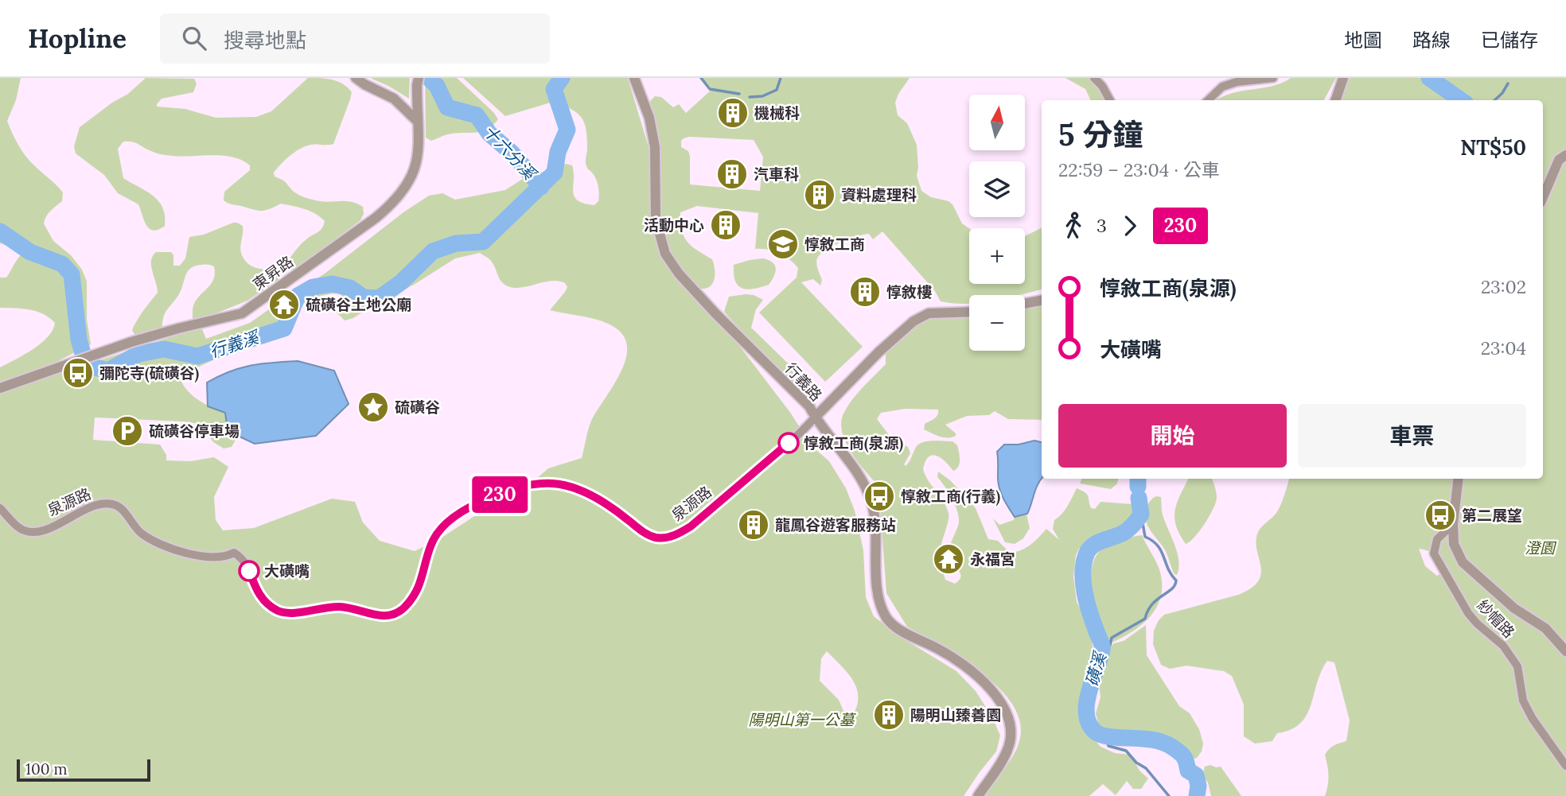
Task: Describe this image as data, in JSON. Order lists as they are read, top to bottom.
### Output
{
  "streets": {
    "street": [
      "東昇路",
      "行義路",
      "泉源路",
      "紗帽路"
    ]
  },
  "crossings": [
    ["行義路", "泉源路"]
  ],
  "water": ["十六分溪", "行義溪", "磺溪"],
  "parks": ["澄園", "陽明山第一公墓"],
  "places": {
    "building": [
      "機械科",
      "汽車科",
      "資料處理科",
      "活動中心",
      "惇敘樓",
      "龍鳳谷遊客服務站",
      "陽明山臻善園"
    ],
    "school or university": ["惇敘工商"],
    "temple": ["硫磺谷土地公廟", "永福宮"],
    "bus stop": ["彌陀寺(硫磺谷)", "惇敘工商(行義)", "第二展望"],
    "place": ["硫磺谷"],
    "parking": ["硫磺谷停車場"],
    "other": ["惇敘工商(泉源)", "大磺嘴"]
  },
  "lines": ["bus line 230"],
  "scale_bar": "100 m",
  "north": "top",
  "page": {
    "header": "Hopline",
    "search": "搜尋地點",
    "nav": ["地圖", "路線", "已儲存"],
    "on_map": "230",
    "map_buttons": ["+", "−"],
    "heading": ["5 分鐘", "22:59 – 23:04 · 公車", "NT$50"],
    "legs": ["3", "230"],
    "list": [
      {
        "name": "惇敘工商(泉源)",
        "value": "23:02"
      },
      {
        "name": "大磺嘴",
        "value": "23:04"
      }
    ],
    "buttons": ["開始", "車票"],
    "scale": "100 m"
  }
}
